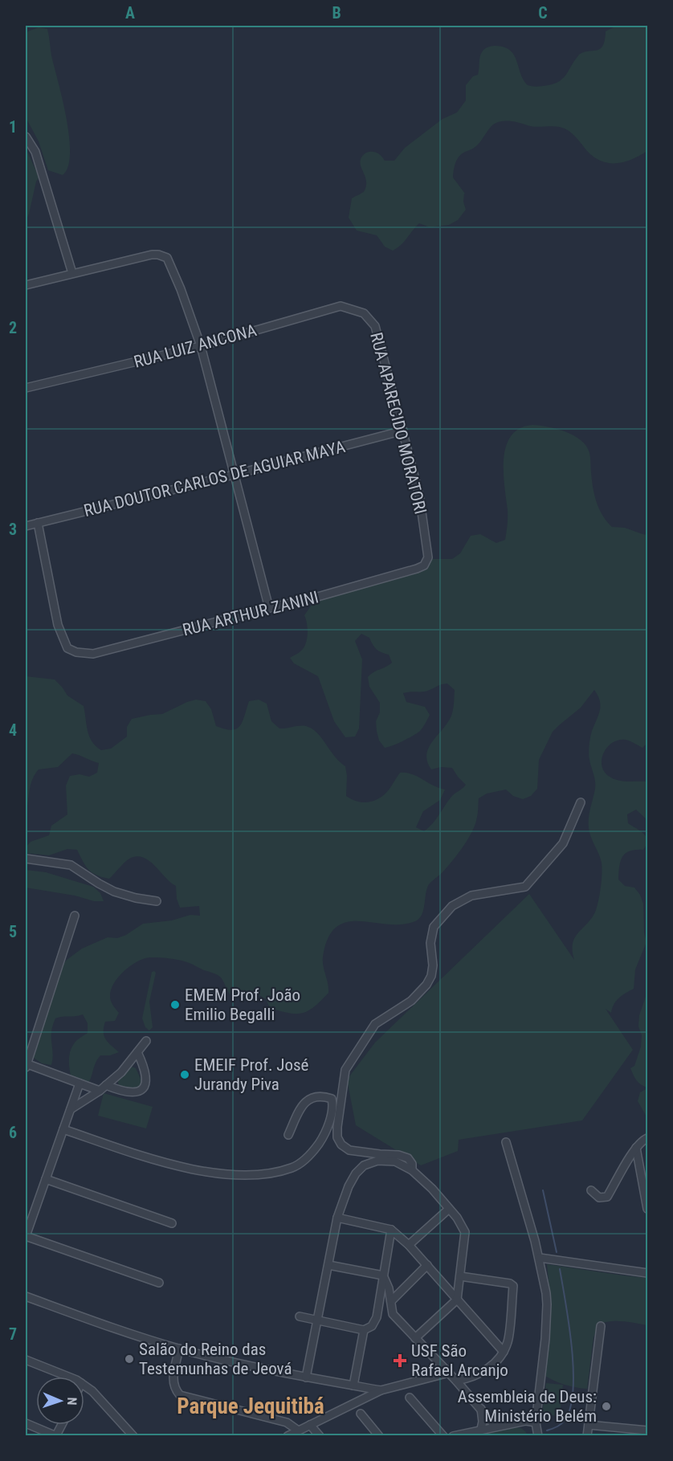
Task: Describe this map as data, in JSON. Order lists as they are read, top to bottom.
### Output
{
  "streets": {
    "street": [
      "RUA LUIZ ANCONA",
      "RUA APARECIDO MORATORI",
      "RUA DOUTOR CARLOS DE AGUIAR MAYA",
      "RUA ARTHUR ZANINI"
    ]
  },
  "crossings": [
    ["RUA LUIZ ANCONA", "RUA APARECIDO MORATORI"],
    ["RUA APARECIDO MORATORI", "RUA DOUTOR CARLOS DE AGUIAR MAYA"],
    ["RUA APARECIDO MORATORI", "RUA ARTHUR ZANINI"],
    ["RUA DOUTOR CARLOS DE AGUIAR MAYA", "RUA ARTHUR ZANINI"]
  ],
  "districts": ["Parque Jequitibá"],
  "places": {
    "other": [
      "EMEM Prof. João Emilio Begalli",
      "EMEIF Prof. José Jurandy Piva",
      "Salão do Reino das Testemunhas de Jeová",
      "Assembleia de Deus: Ministério Belém"
    ],
    "health": ["USF São Rafael Arcanjo"]
  },
  "north": "right",
  "grid": {
    "columns": ["A", "B", "C"],
    "rows": [
      "1",
      "2",
      "3",
      "4",
      "5",
      "6",
      "7"
    ]
  }
}
